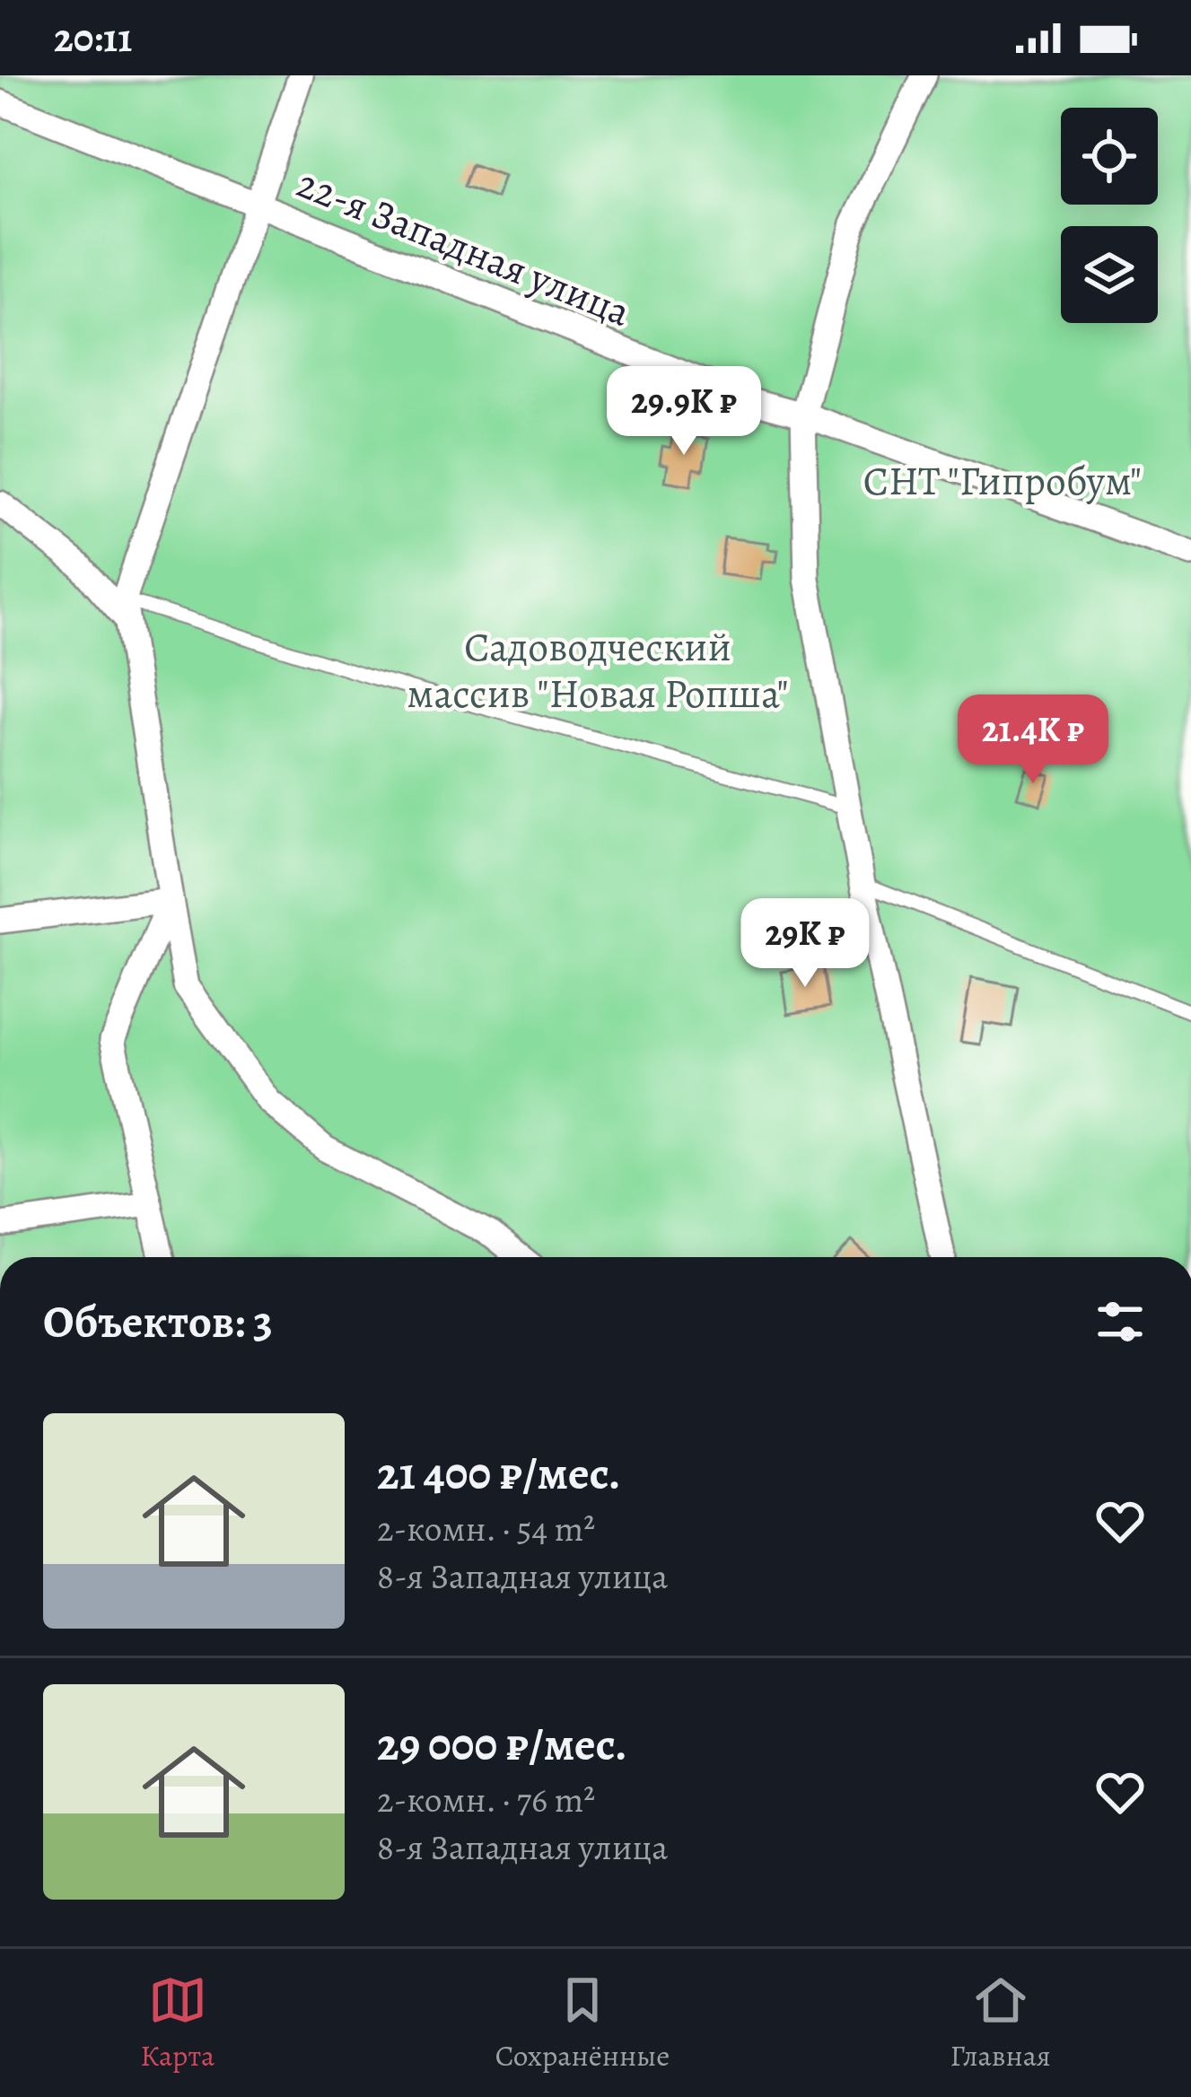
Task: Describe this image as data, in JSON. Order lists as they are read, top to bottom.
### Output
{
  "streets": {
    "street": ["22-я Западная улица"]
  },
  "parks": ["СНТ \"Гипробум\"", "Садоводческий массив \"Новая Ропша\""],
  "page": {
    "status": "20:11",
    "price": ["29.9K ₽", "21.4K ₽", "29K ₽"],
    "heading": "Объектов: 3",
    "list": [
      {
        "name": "21 400 ₽/мес.",
        "note": "2-комн. · 54 m² · 8-я Западная улица"
      },
      {
        "name": "29 000 ₽/мес.",
        "note": "2-комн. · 76 m² · 8-я Западная улица"
      }
    ],
    "tabs": ["Карта", "Сохранённые", "Главная"]
  }
}
